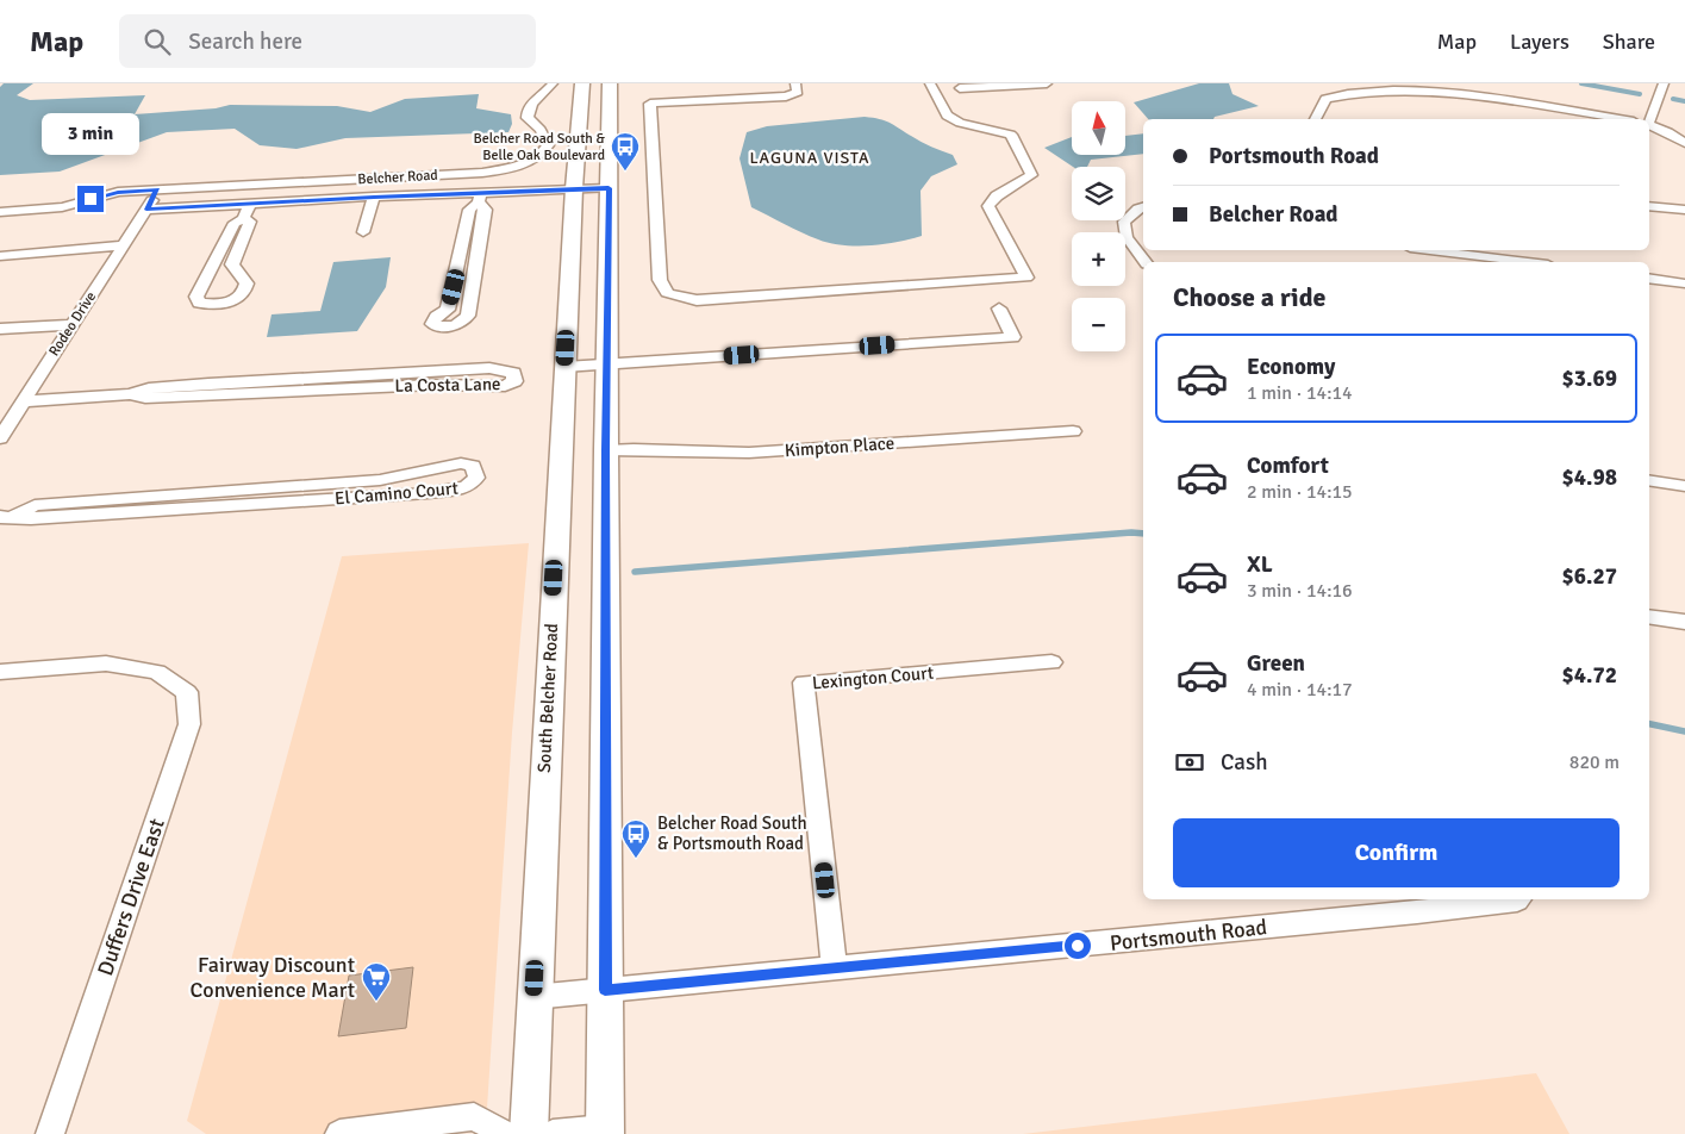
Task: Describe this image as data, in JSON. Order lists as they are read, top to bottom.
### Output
{
  "streets": {
    "main road": ["South Belcher Road"],
    "street": [
      "Belcher Road",
      "Rodeo Drive",
      "La Costa Lane",
      "Kimpton Place",
      "El Camino Court",
      "Lexington Court",
      "Duffers Drive East",
      "Portsmouth Road"
    ]
  },
  "crossings": [
    ["Rodeo Drive", "La Costa Lane"],
    ["Lexington Court", "Portsmouth Road"],
    ["South Belcher Road", "Portsmouth Road"]
  ],
  "districts": ["LAGUNA VISTA"],
  "places": {
    "bus stop": ["Belcher Road South & Belle Oak Boulevard", "Belcher Road South & Portsmouth Road"],
    "supermarket": ["Fairway Discount Convenience Mart"]
  },
  "north": "top",
  "page": {
    "header": "Map",
    "search": "Search here",
    "nav": ["Map", "Layers", "Share"],
    "map_buttons": ["+", "−"],
    "bubble": "3 min",
    "banner": ["Portsmouth Road", "Belcher Road"],
    "heading": "Choose a ride",
    "list": [
      {
        "name": "Economy",
        "note": "1 min · 14:14",
        "value": "$3.69"
      },
      {
        "name": "Comfort",
        "note": "2 min · 14:15",
        "value": "$4.98"
      },
      {
        "name": "XL",
        "note": "3 min · 14:16",
        "value": "$6.27"
      },
      {
        "name": "Green",
        "note": "4 min · 14:17",
        "value": "$4.72"
      }
    ],
    "pay": ["Cash", "820 m"],
    "buttons": "Confirm"
  }
}
